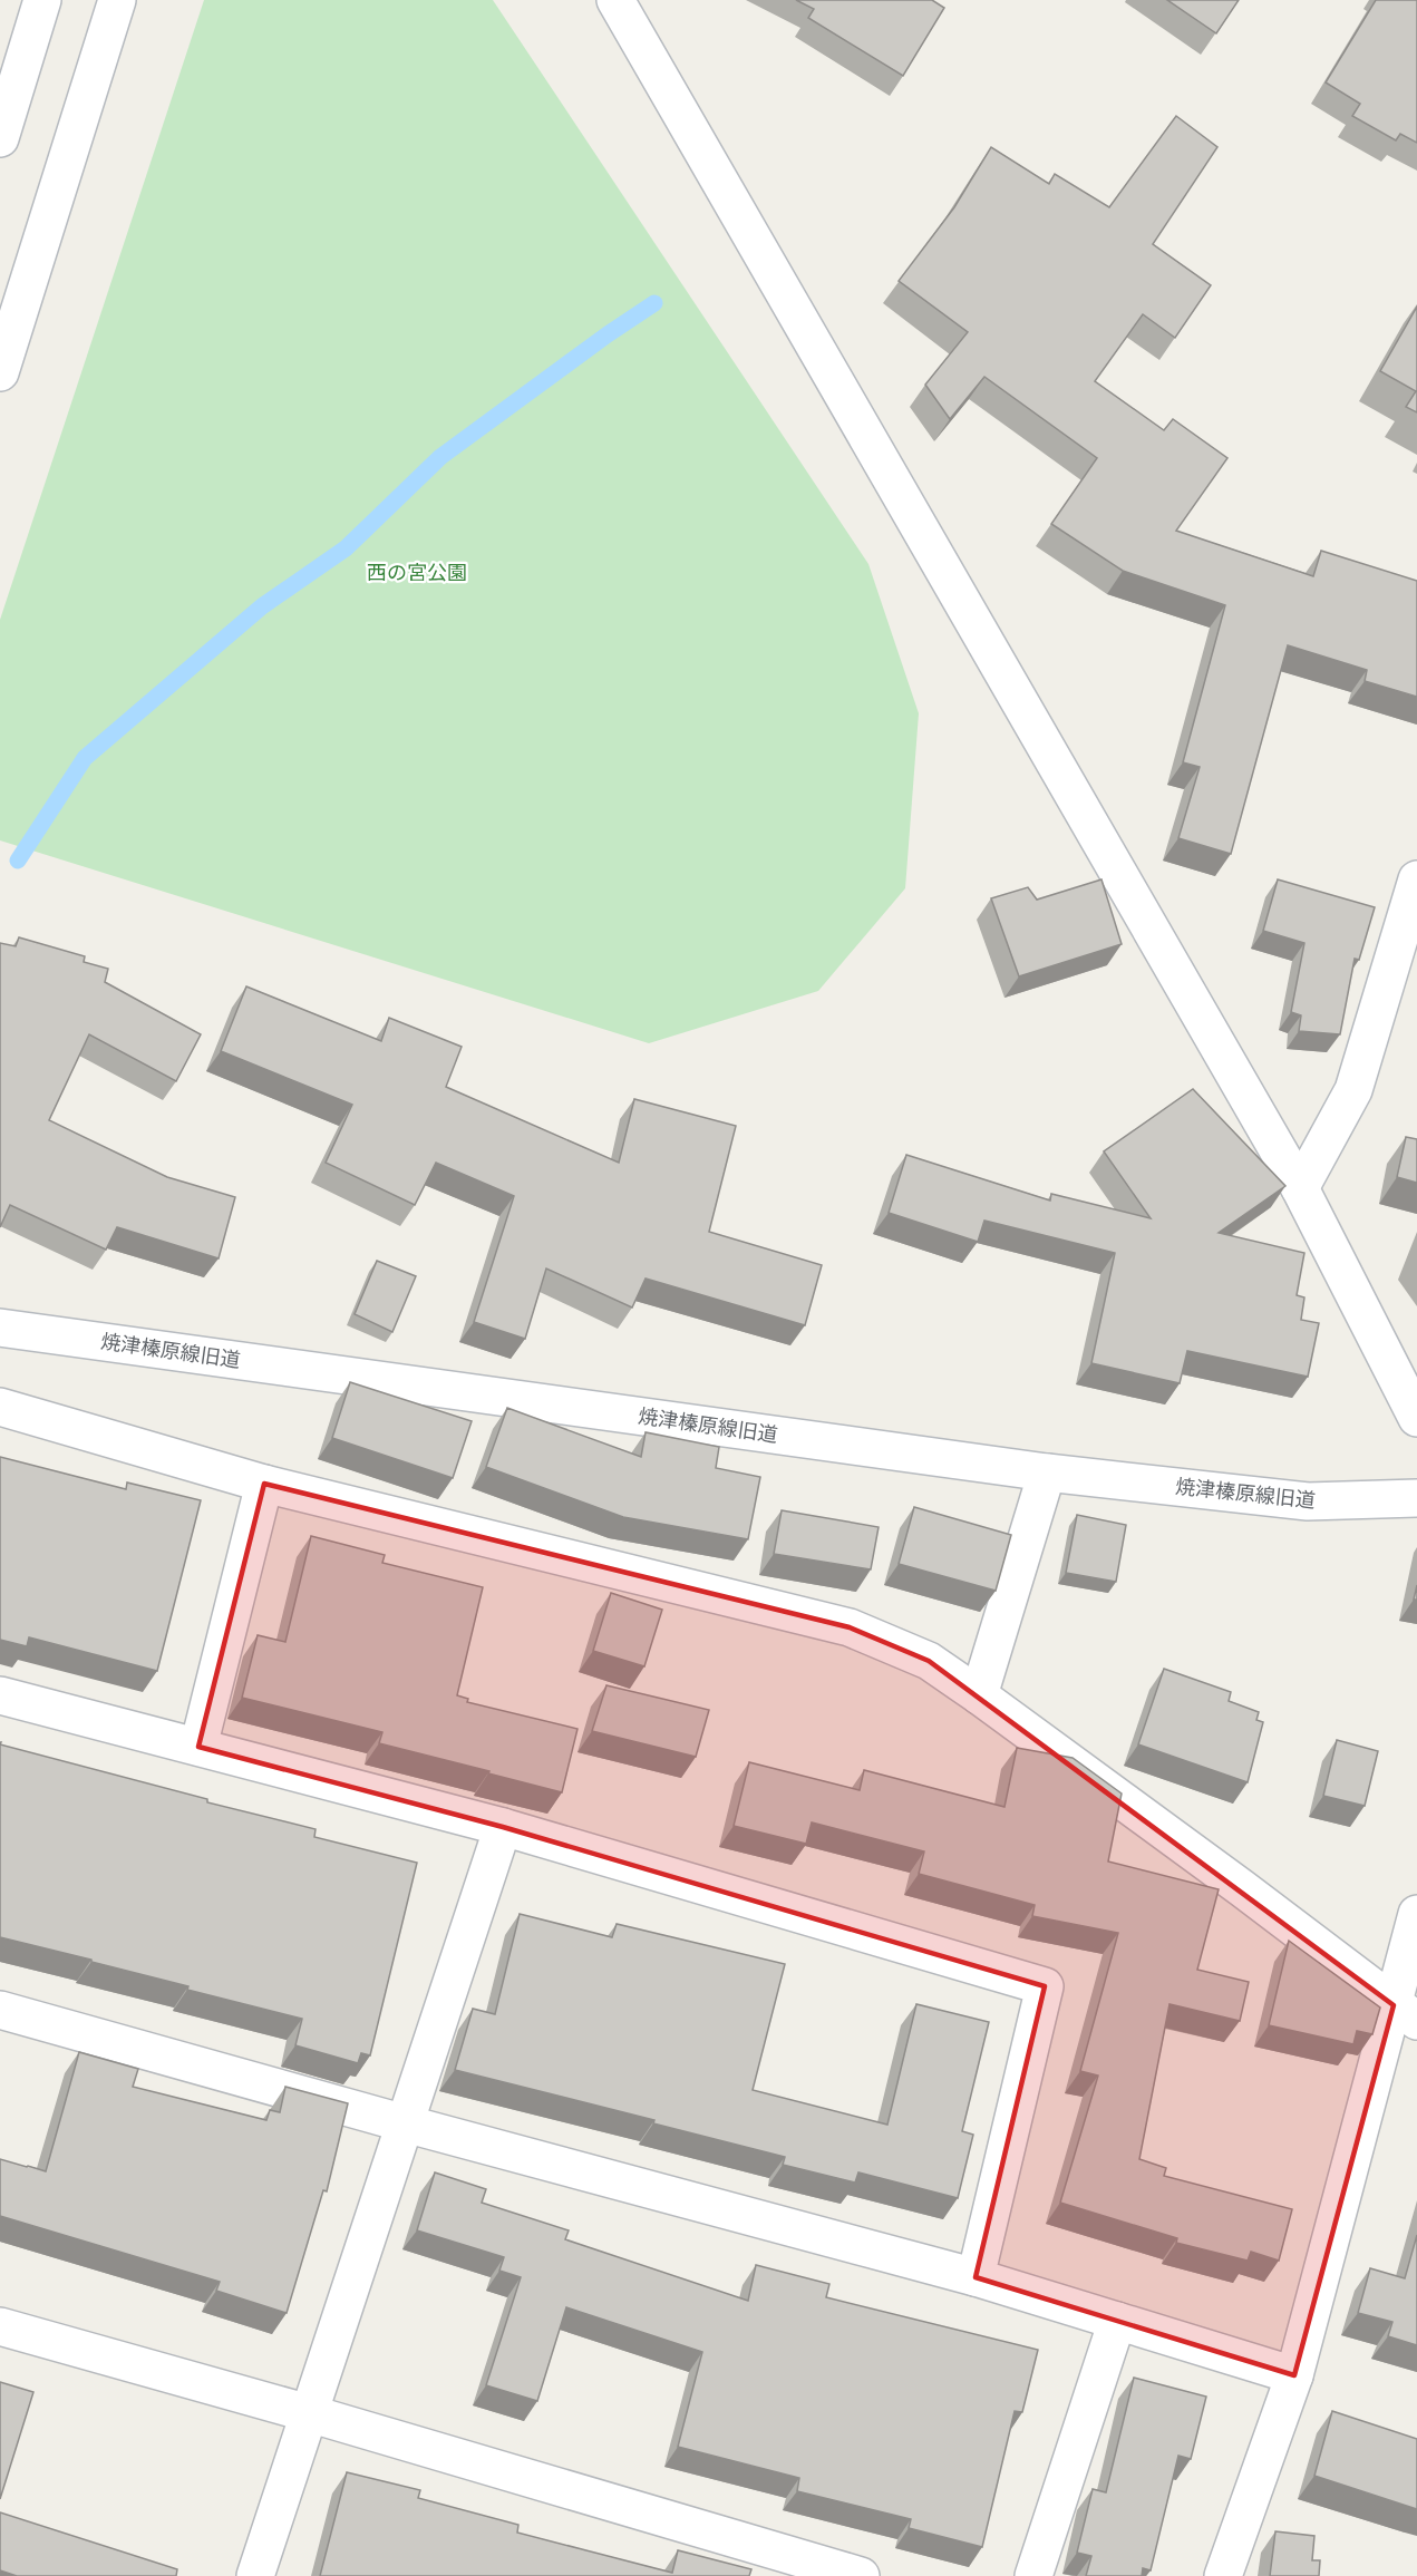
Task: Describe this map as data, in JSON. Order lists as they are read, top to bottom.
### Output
{
  "streets": {
    "street": ["焼津榛原線旧道"]
  },
  "parks": ["西の宮公園"]
}
